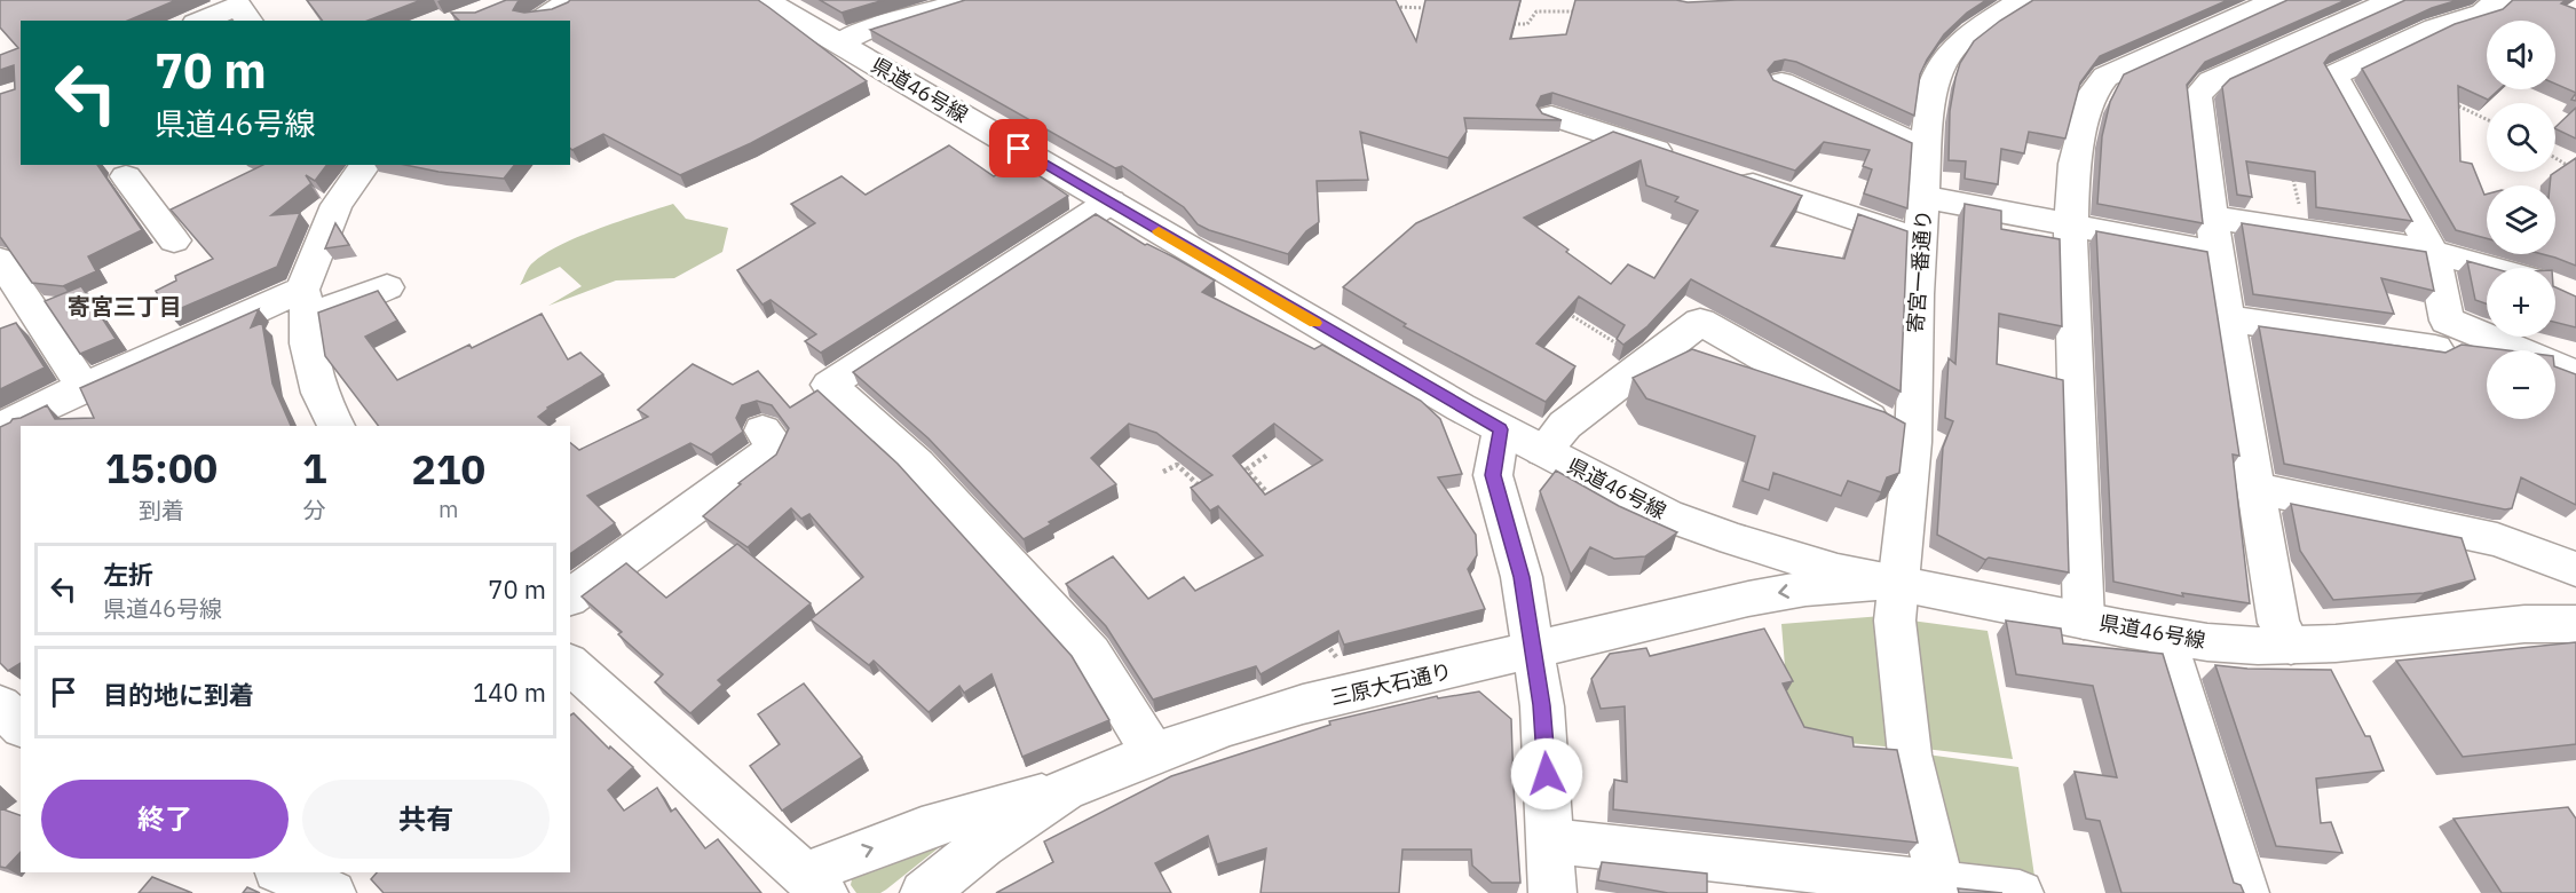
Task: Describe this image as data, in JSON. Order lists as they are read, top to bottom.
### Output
{
  "streets": {
    "street": ["県道46号線", "寄宮一番通り", "三原大石通り"]
  },
  "crossings": [
    ["県道46号線", "寄宮一番通り"],
    ["県道46号線", "三原大石通り"],
    ["寄宮一番通り", "三原大石通り"]
  ],
  "districts": ["寄宮三丁目"],
  "page": {
    "map_buttons": ["+", "−"],
    "turn": ["70 m", "県道46号線"],
    "eta": [
      "15:00",
      "到着",
      "1",
      "分",
      "210",
      "m"
    ],
    "list": [
      {
        "name": "左折",
        "note": "県道46号線",
        "value": "70 m"
      },
      {
        "name": "目的地に到着",
        "value": "140 m"
      }
    ],
    "buttons": ["終了", "共有"]
  }
}
